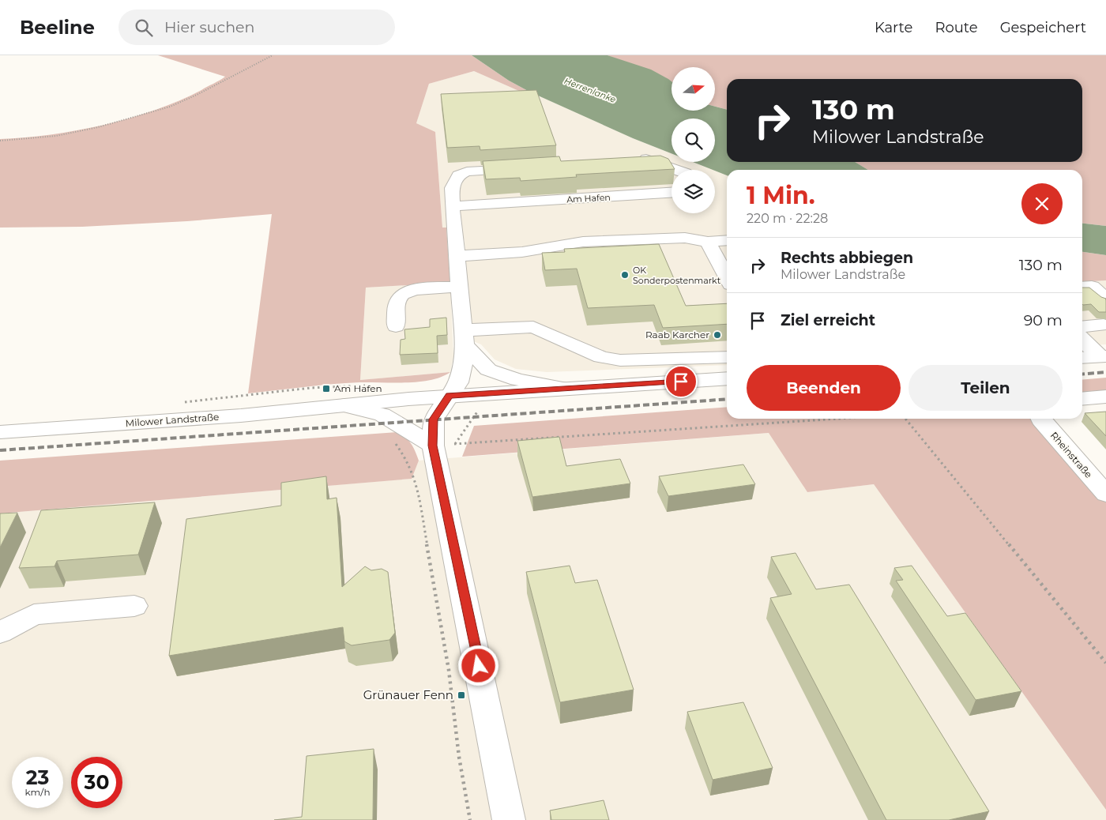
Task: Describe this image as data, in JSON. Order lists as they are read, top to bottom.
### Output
{
  "streets": {
    "street": ["Am Hafen", "Milower Landstraße", "Rheinstraße"]
  },
  "water": ["Herrenlanke"],
  "places": {
    "other": ["OK Sonderpostenmarkt", "Raab Karcher"],
    "transit": ["Am Hafen", "Grünauer Fenn"]
  },
  "north": "right",
  "page": {
    "header": "Beeline",
    "search": "Hier suchen",
    "nav": ["Karte", "Route", "Gespeichert"],
    "turn": ["130 m", "Milower Landstraße"],
    "heading": ["1 Min.", "220 m · 22:28"],
    "list": [
      {
        "name": "Rechts abbiegen",
        "note": "Milower Landstraße",
        "value": "130 m"
      },
      {
        "name": "Ziel erreicht",
        "value": "90 m"
      }
    ],
    "buttons": ["Beenden", "Teilen"],
    "speed": "23 km/h",
    "limit": "30"
  }
}
